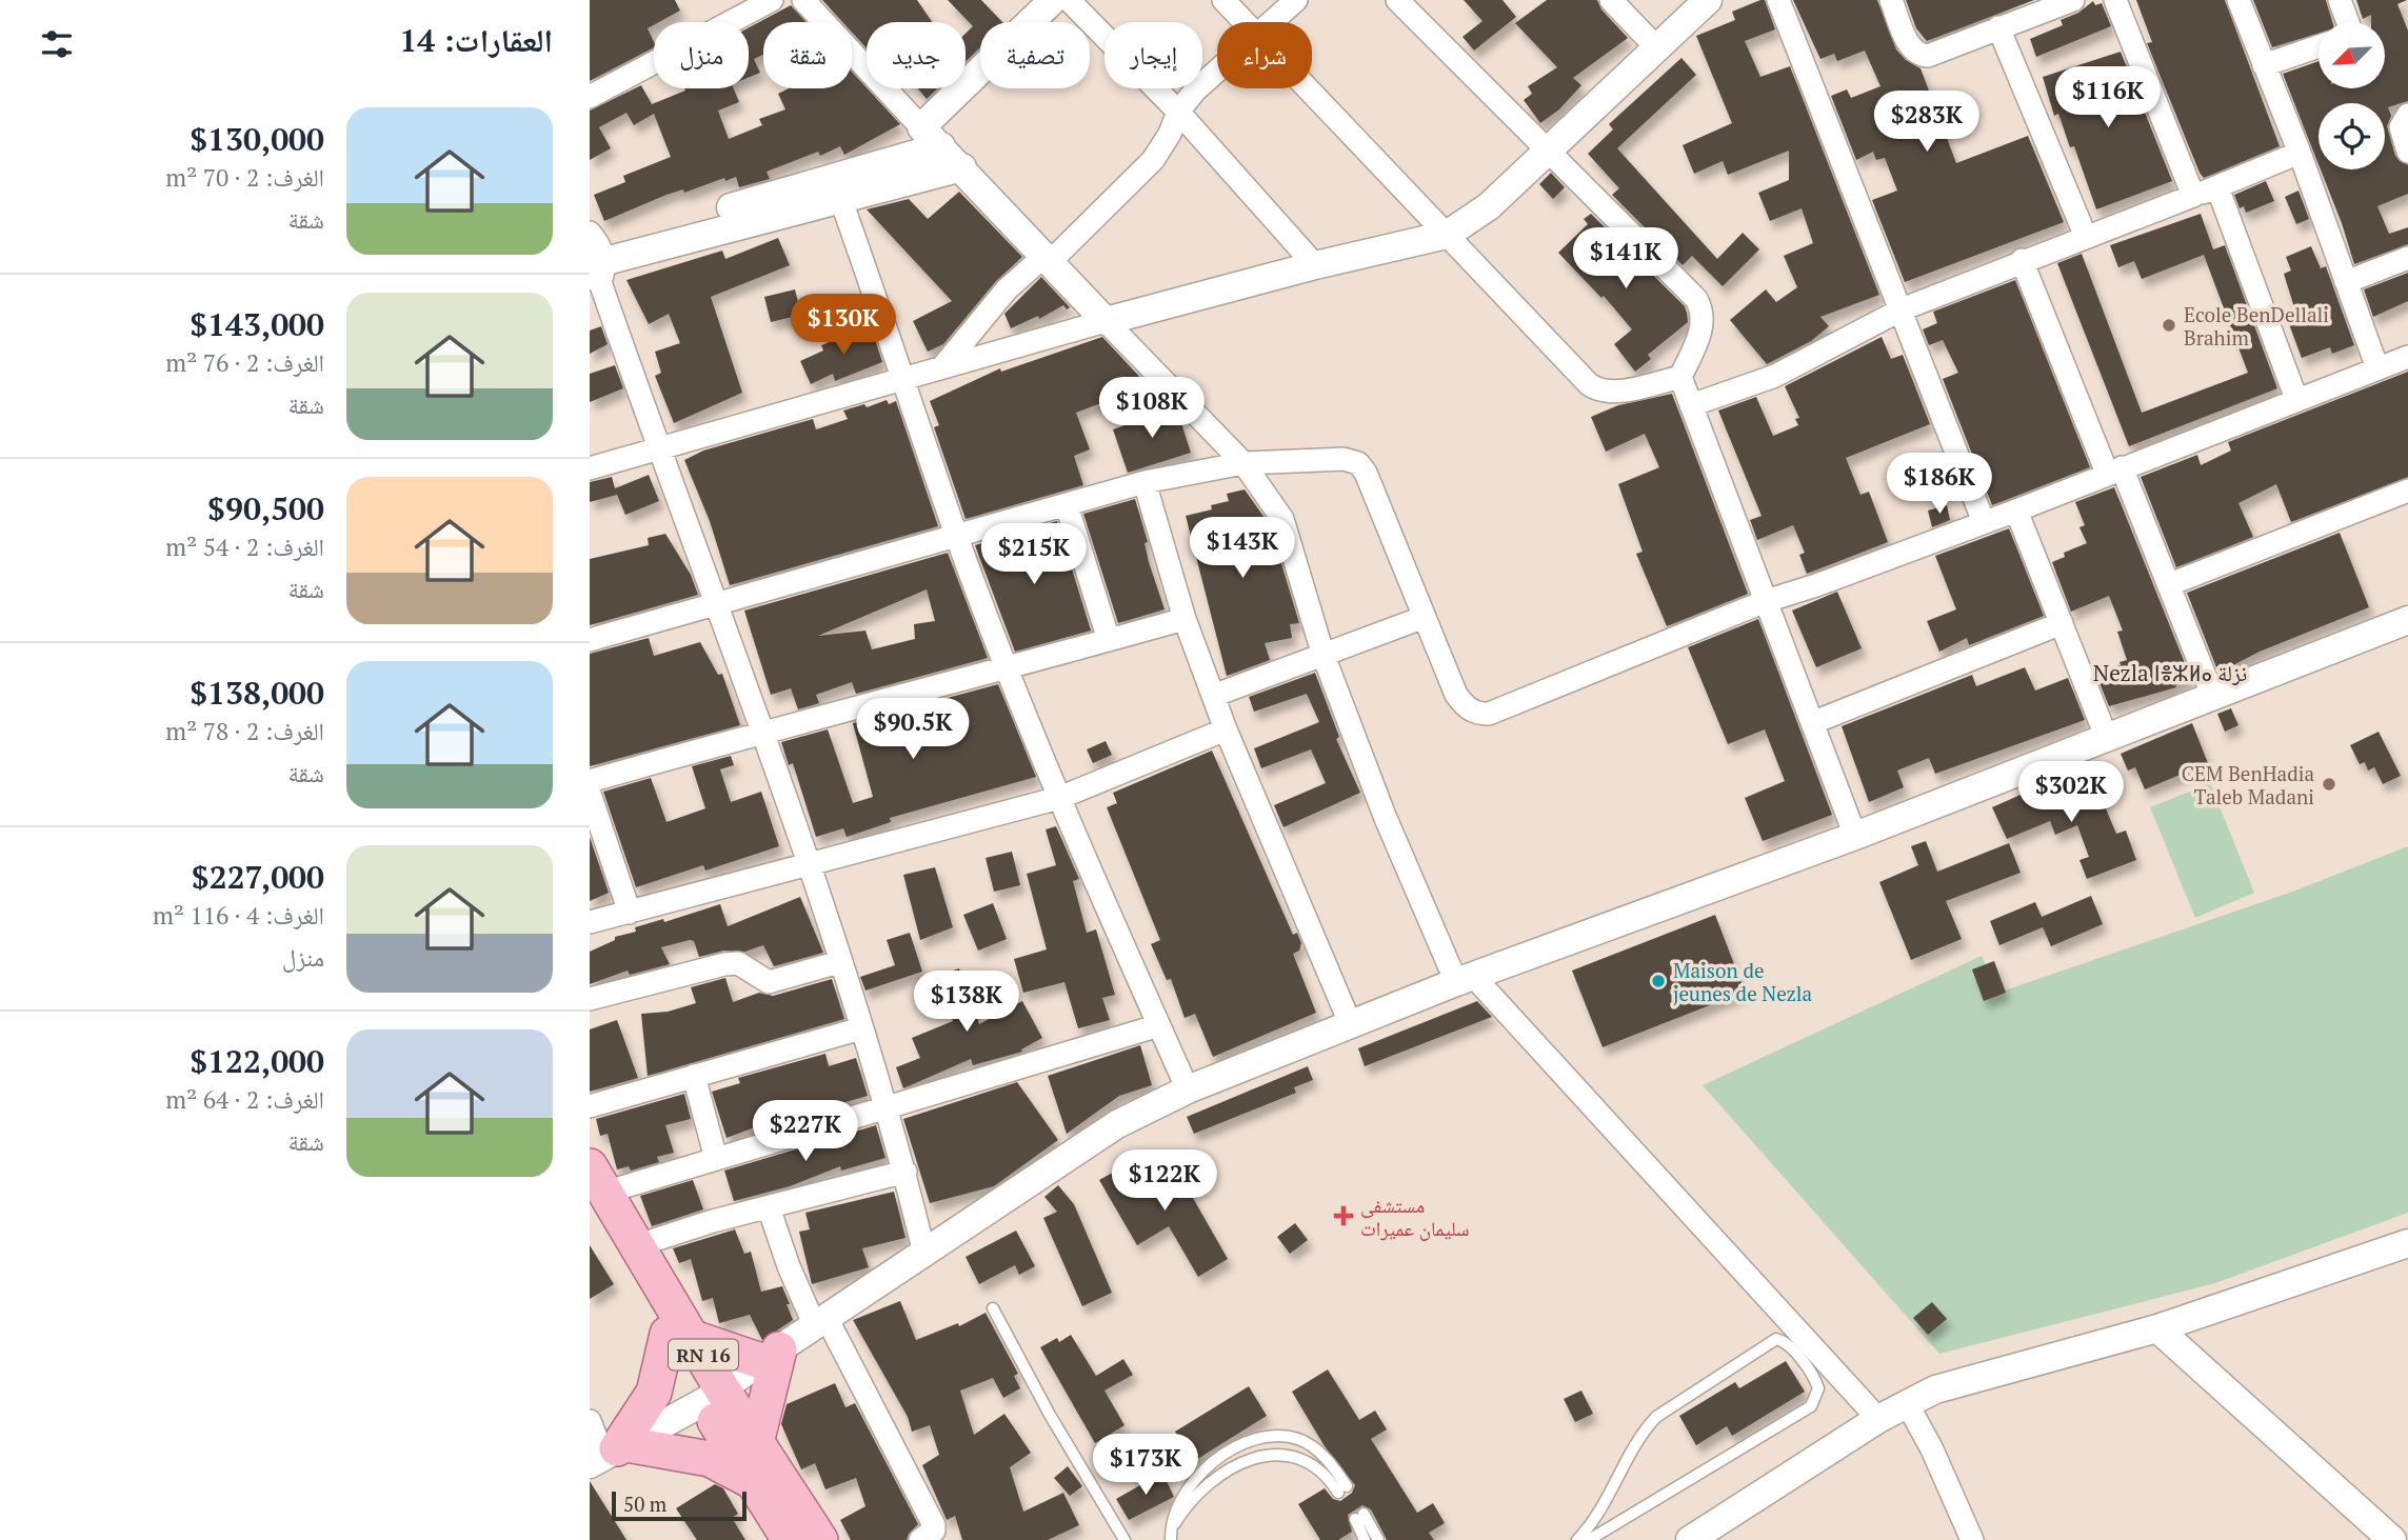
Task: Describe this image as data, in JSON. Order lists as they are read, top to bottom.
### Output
{
  "streets": {
    "main road": ["RN 16"]
  },
  "districts": ["Nezla ⵏⴻⵣⵍⴰ نزلة"],
  "places": {
    "other": ["Ecole BenDellali Brahim", "CEM BenHadia Taleb Madani", "Maison de jeunes de Nezla"],
    "health": ["مستشفى سليمان عميرات"]
  },
  "scale_bar": "50 m",
  "north": "bottom left",
  "page": {
    "heading": "العقارات: 14",
    "chip": [
      "شراء",
      "إيجار",
      "تصفية",
      "جديد",
      "شقة",
      "منزل"
    ],
    "price": [
      "$116K",
      "$283K",
      "$141K",
      "$130K",
      "$108K",
      "$186K",
      "$143K",
      "$215K",
      "$90.5K",
      "$302K",
      "$138K",
      "$227K",
      "$122K",
      "$173K"
    ],
    "list": [
      {
        "name": "$130,000",
        "note": "الغرف: 2 · 70 m² · شقة"
      },
      {
        "name": "$143,000",
        "note": "الغرف: 2 · 76 m² · شقة"
      },
      {
        "name": "$90,500",
        "note": "الغرف: 2 · 54 m² · شقة"
      },
      {
        "name": "$138,000",
        "note": "الغرف: 2 · 78 m² · شقة"
      },
      {
        "name": "$227,000",
        "note": "الغرف: 4 · 116 m² · منزل"
      },
      {
        "name": "$122,000",
        "note": "الغرف: 2 · 64 m² · شقة"
      }
    ],
    "scale": "50 m"
  }
}
